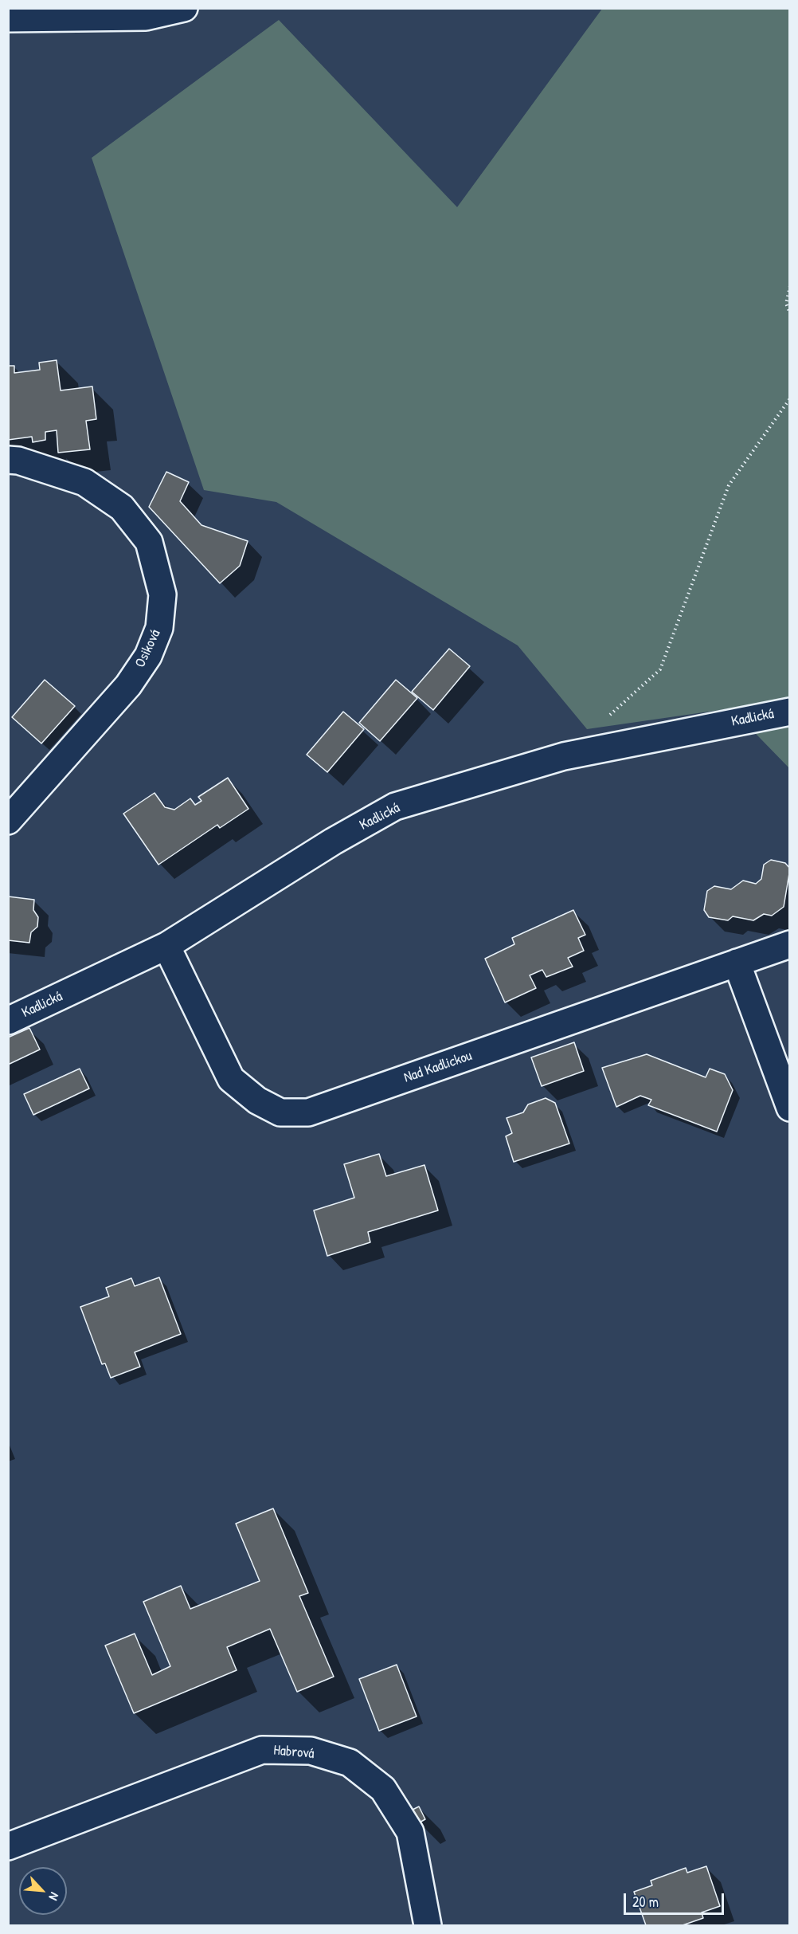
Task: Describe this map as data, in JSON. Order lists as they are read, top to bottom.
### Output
{
  "streets": {
    "street": [
      "Osiková",
      "Kadlická",
      "Nad Kadlickou",
      "Habrová"
    ]
  },
  "crossings": [
    ["Kadlická", "Nad Kadlickou"]
  ],
  "scale_bar": "20 m",
  "north": "bottom right"
}
